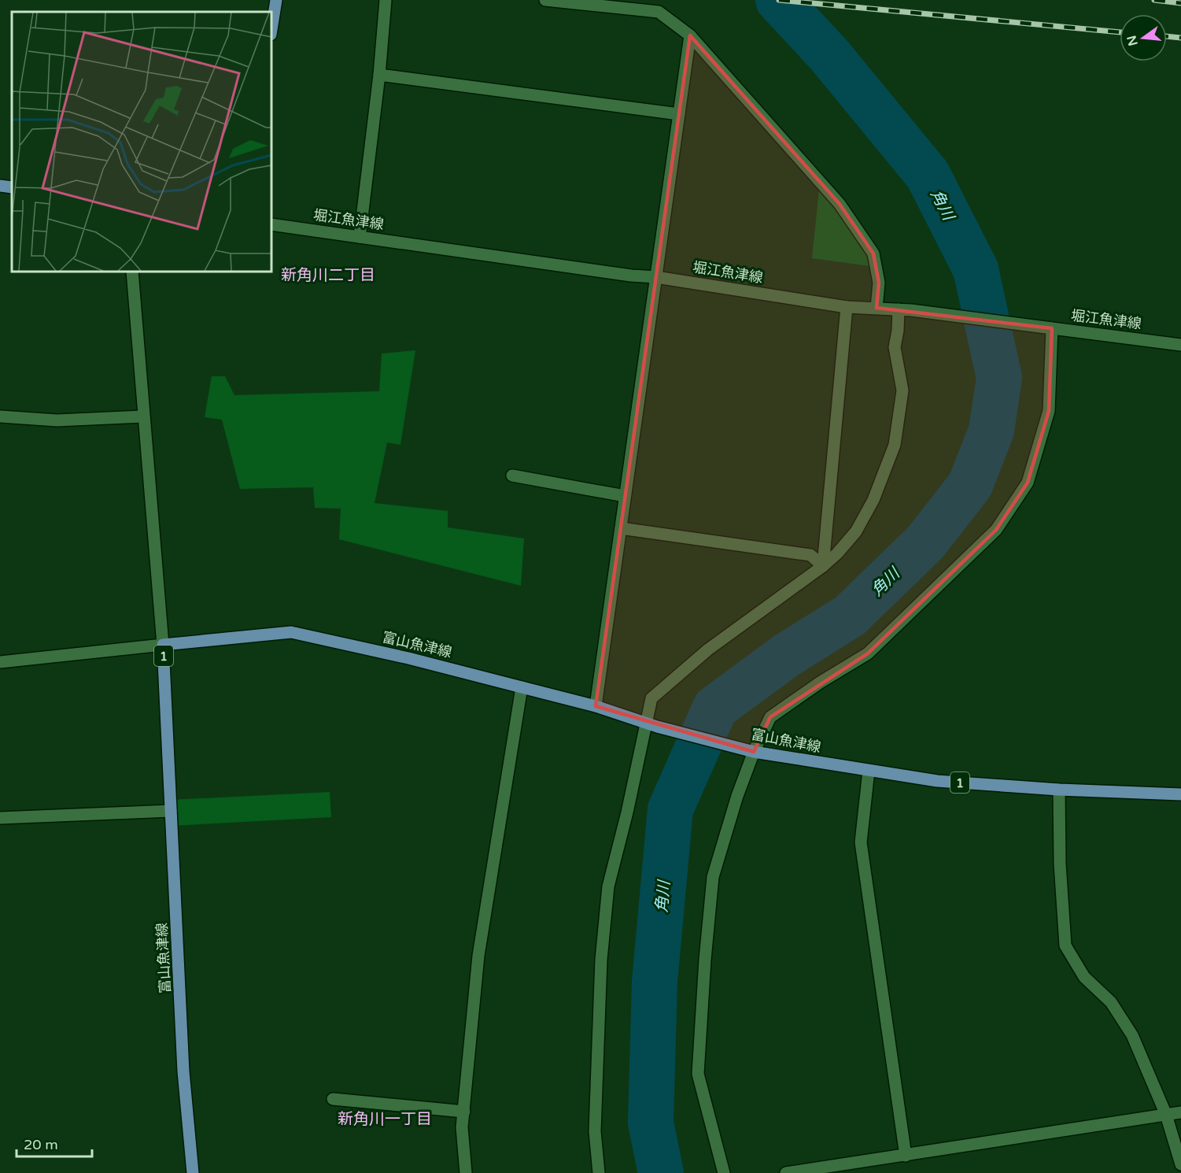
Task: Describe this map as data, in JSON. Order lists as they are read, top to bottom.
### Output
{
  "streets": {
    "main road": ["富山魚津線", "1"],
    "street": ["堀江魚津線"]
  },
  "districts": ["新角川二丁目", "新角川一丁目"],
  "water": ["角川"],
  "scale_bar": "20 m",
  "north": "left"
}
